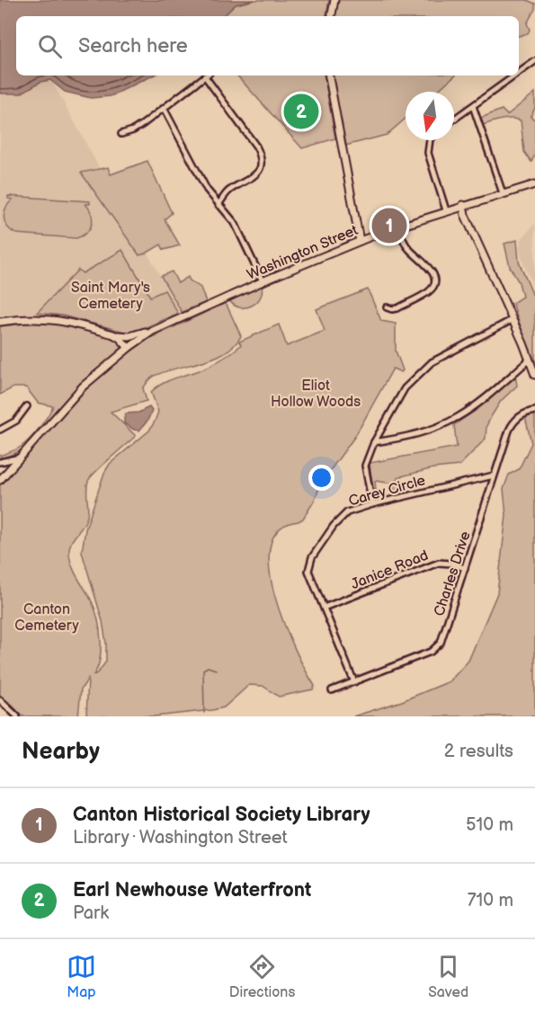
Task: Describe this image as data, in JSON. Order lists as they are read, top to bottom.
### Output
{
  "streets": {
    "main road": ["Washington Street"],
    "street": ["Carey Circle", "Janice Road", "Charles Drive"]
  },
  "crossings": [
    ["Carey Circle", "Janice Road"],
    ["Carey Circle", "Charles Drive"],
    ["Janice Road", "Charles Drive"]
  ],
  "parks": ["Saint Mary's Cemetery", "Eliot Hollow Woods", "Canton Cemetery"],
  "north": "bottom",
  "page": {
    "search": "Search here",
    "pins": ["2", "1"],
    "heading": ["Nearby", "2 results"],
    "list": [
      {
        "mark": "1",
        "name": "Canton Historical Society Library",
        "note": "Library · Washington Street",
        "value": "510 m"
      },
      {
        "mark": "2",
        "name": "Earl Newhouse Waterfront",
        "note": "Park",
        "value": "710 m"
      }
    ],
    "nav": ["Map", "Directions", "Saved"]
  }
}
